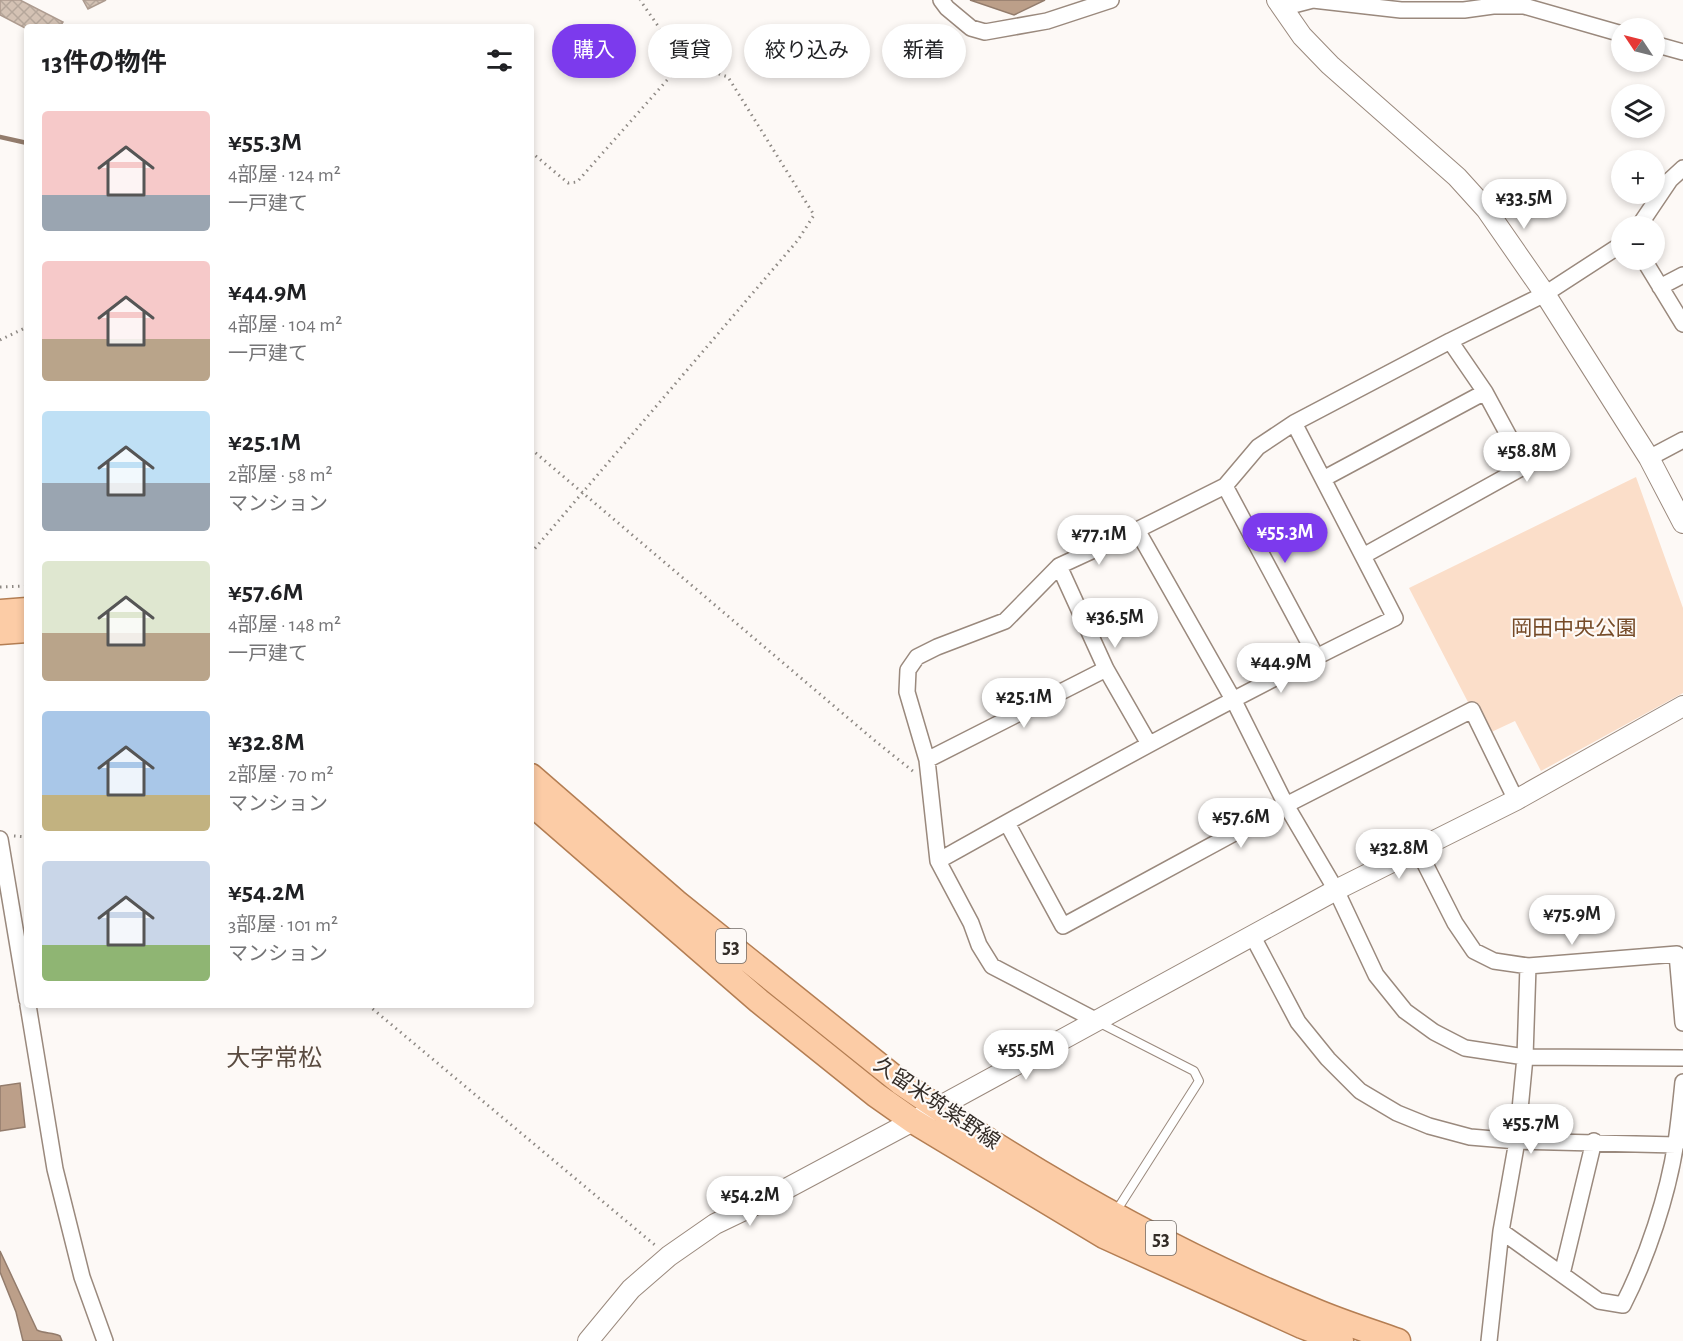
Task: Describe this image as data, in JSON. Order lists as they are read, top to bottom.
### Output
{
  "streets": {
    "main road": ["53", "久留米筑紫野線"]
  },
  "districts": ["大字常松"],
  "parks": ["岡田中央公園"],
  "north": "top left",
  "page": {
    "map_buttons": ["+", "−"],
    "chip": [
      "購入",
      "賃貸",
      "絞り込み",
      "新着"
    ],
    "heading": "13件の物件",
    "list": [
      {
        "name": "¥55.3M",
        "note": "4部屋 · 124 m² · 一戸建て"
      },
      {
        "name": "¥44.9M",
        "note": "4部屋 · 104 m² · 一戸建て"
      },
      {
        "name": "¥25.1M",
        "note": "2部屋 · 58 m² · マンション"
      },
      {
        "name": "¥57.6M",
        "note": "4部屋 · 148 m² · 一戸建て"
      },
      {
        "name": "¥32.8M",
        "note": "2部屋 · 70 m² · マンション"
      },
      {
        "name": "¥54.2M",
        "note": "3部屋 · 101 m² · マンション"
      }
    ],
    "price": [
      "¥33.5M",
      "¥58.8M",
      "¥55.3M",
      "¥77.1M",
      "¥36.5M",
      "¥44.9M",
      "¥25.1M",
      "¥57.6M",
      "¥32.8M",
      "¥75.9M",
      "¥55.5M",
      "¥55.7M",
      "¥54.2M"
    ]
  }
}
